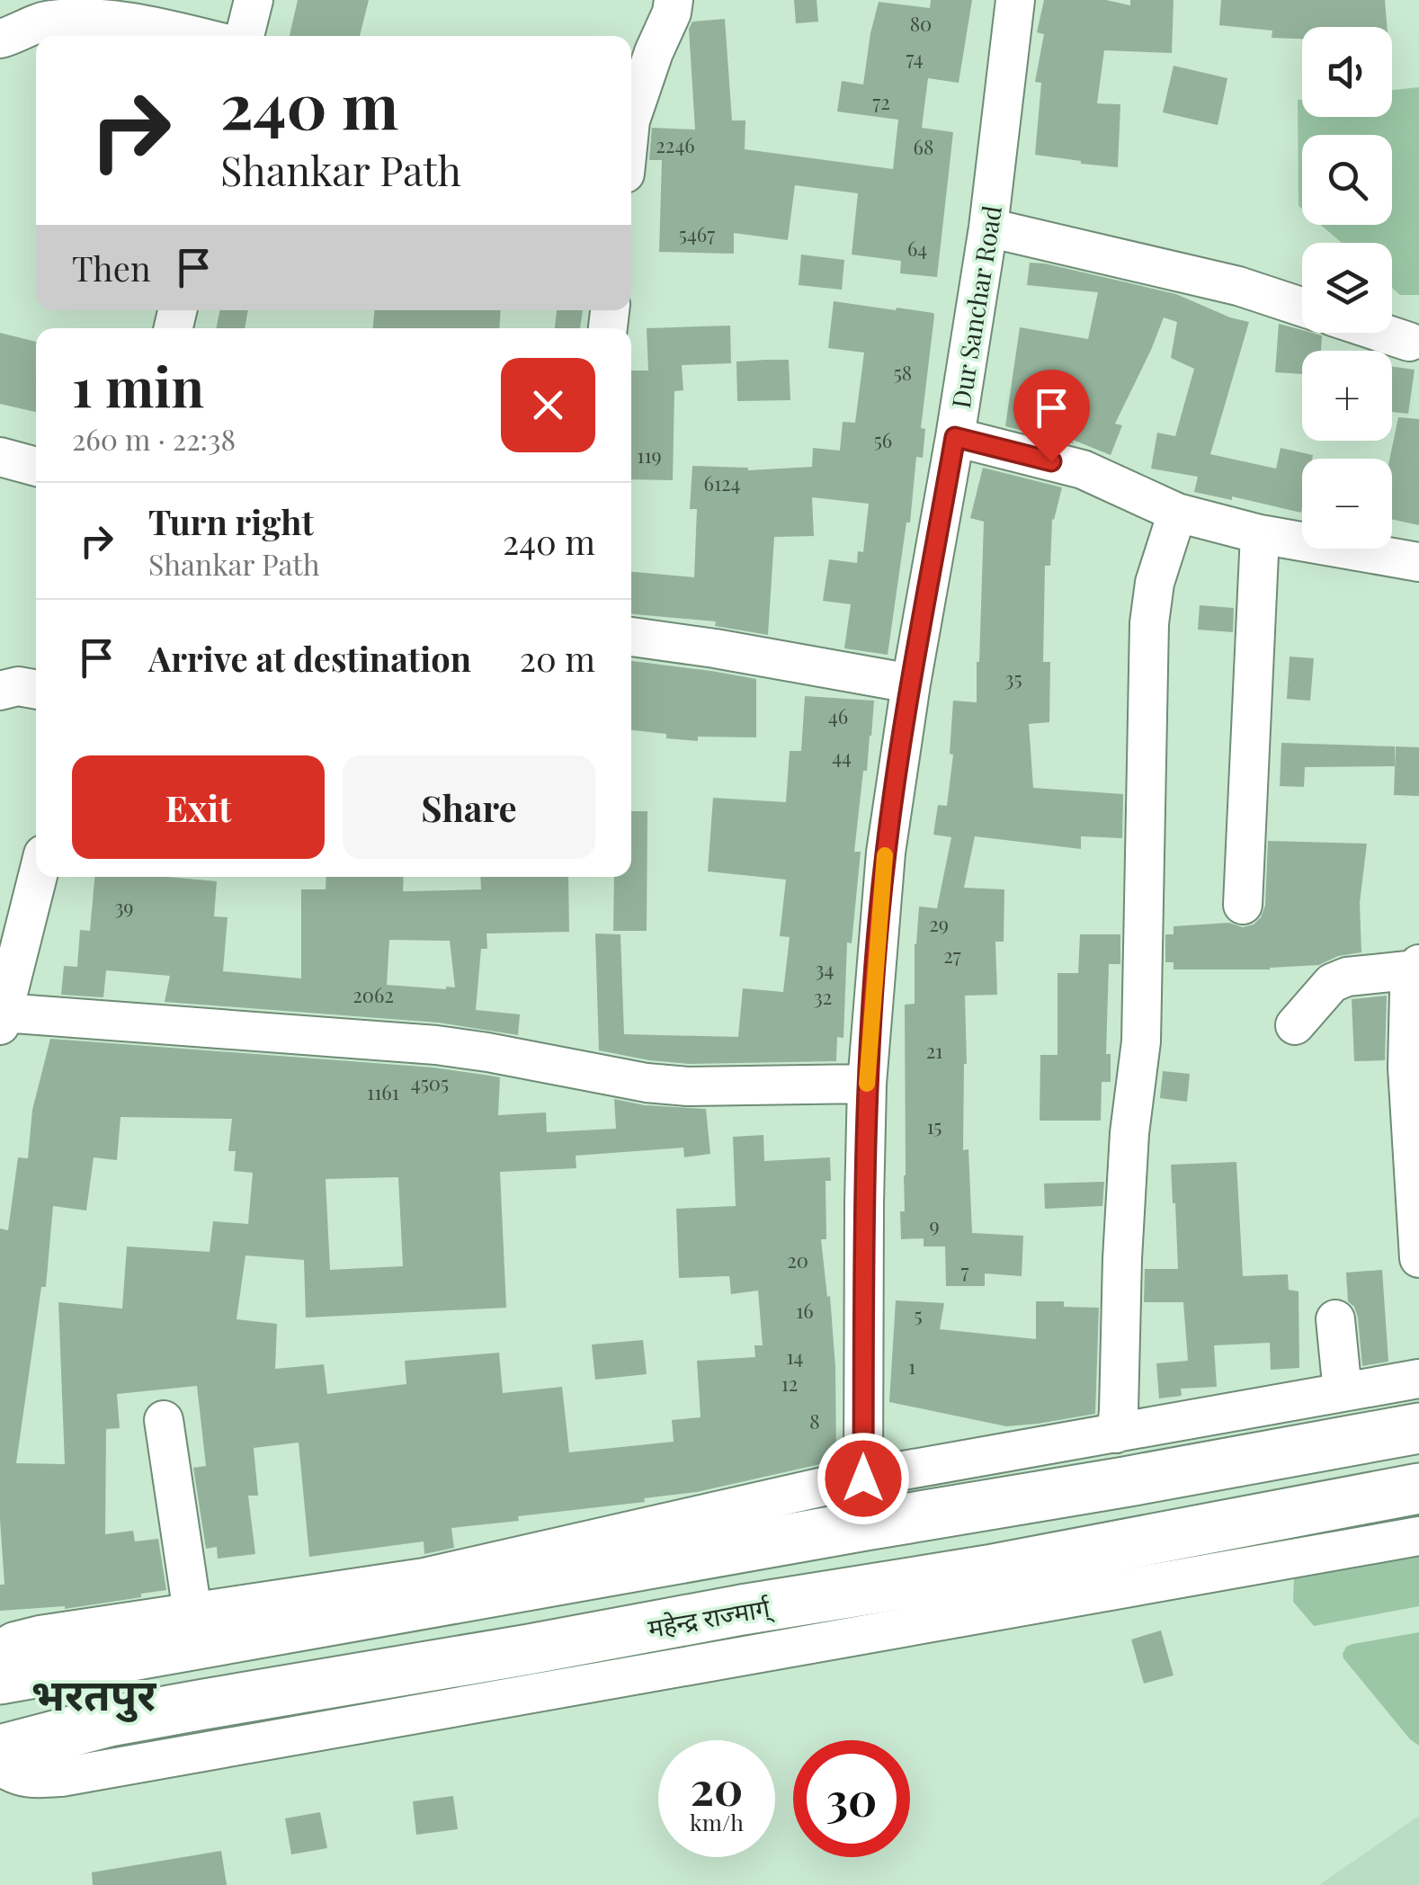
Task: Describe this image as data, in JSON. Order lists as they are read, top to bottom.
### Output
{
  "streets": {
    "highway": ["महेन्द्र राज्मार्ग्"],
    "street": ["Dur Sanchar Road"]
  },
  "districts": ["भरतपुर"],
  "house_numbers": [
    "80",
    "74",
    "72",
    "2246",
    "68",
    "5467",
    "64",
    "58",
    "56",
    "119",
    "6124",
    "35",
    "46",
    "44",
    "39",
    "29",
    "27",
    "34",
    "2062",
    "32",
    "21",
    "4505",
    "1161",
    "15",
    "9",
    "20",
    "7",
    "16",
    "5",
    "14",
    "1",
    "12",
    "8"
  ],
  "page": {
    "map_buttons": ["+", "−"],
    "turn": ["240 m", "Shankar Path"],
    "then": "Then",
    "heading": ["1 min", "260 m · 22:38"],
    "list": [
      {
        "name": "Turn right",
        "note": "Shankar Path",
        "value": "240 m"
      },
      {
        "name": "Arrive at destination",
        "value": "20 m"
      }
    ],
    "buttons": ["Exit", "Share"],
    "speed": "20 km/h",
    "limit": "30"
  }
}
